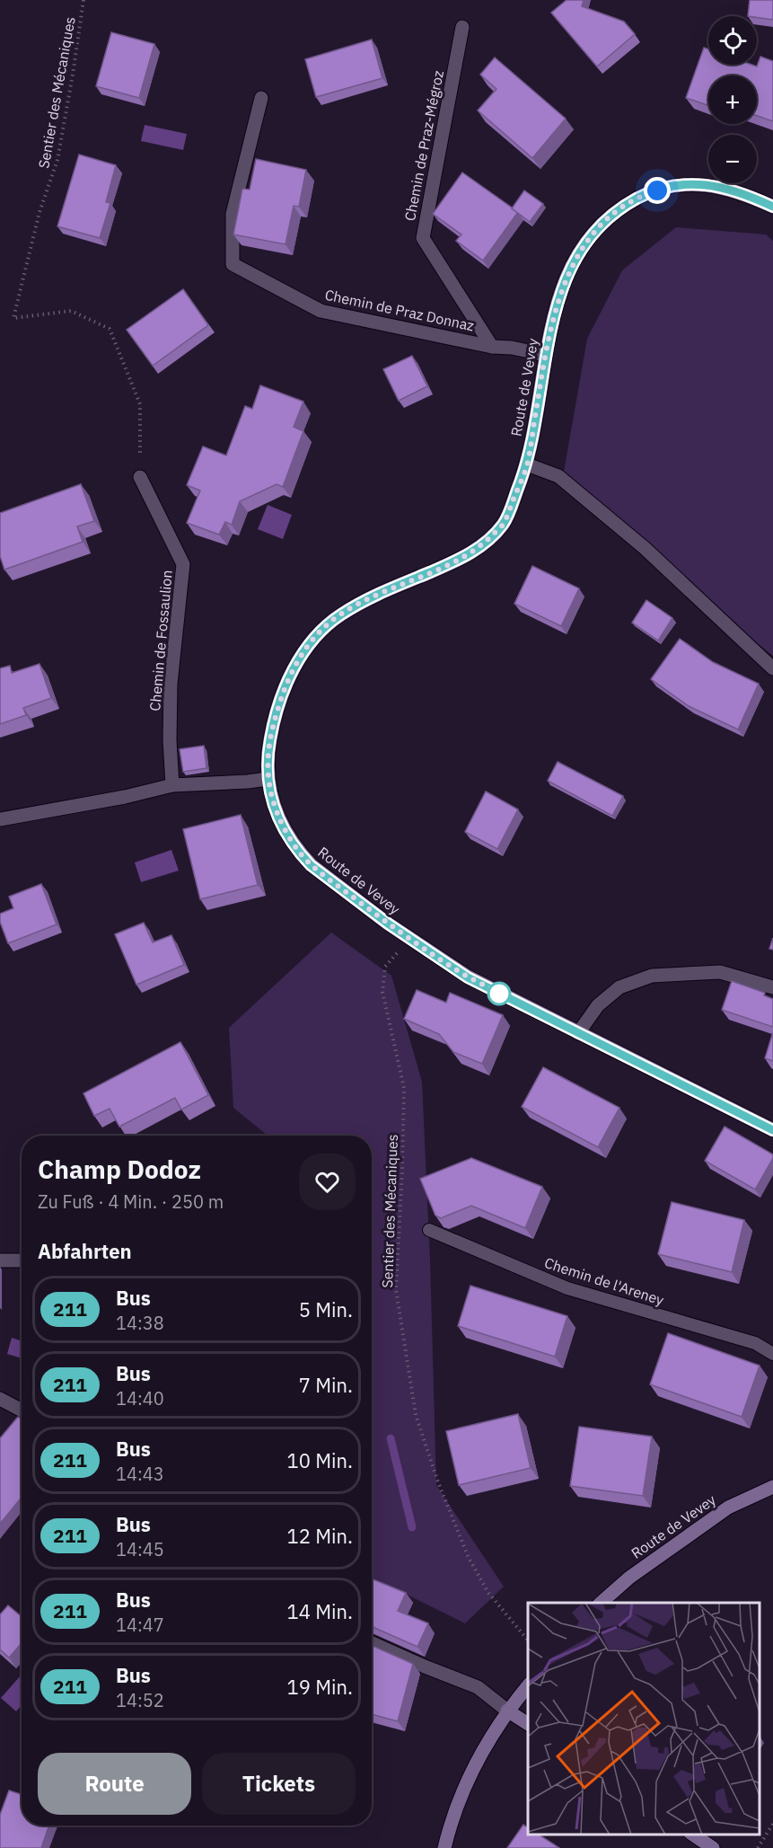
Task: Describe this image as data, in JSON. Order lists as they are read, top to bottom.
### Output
{
  "streets": {
    "street": [
      "Chemin de Praz-Mégroz",
      "Chemin de Praz Donnaz",
      "Route de Vevey",
      "Chemin de Fossaulion"
    ],
    "lane": ["Chemin de l'Areney"],
    "path": ["Sentier des Mécaniques"]
  },
  "crossings": [
    ["Sentier des Mécaniques", "Chemin de Fossaulion"],
    ["Chemin de Praz-Mégroz", "Chemin de Praz Donnaz"],
    ["Chemin de Praz Donnaz", "Route de Vevey"]
  ],
  "lines": ["bus line 211"],
  "page": {
    "map_buttons": ["+", "−"],
    "heading": [
      ["Champ Dodoz", "Zu Fuß · 4 Min. · 250 m"],
      "Abfahrten"
    ],
    "list": [
      {
        "mark": "211",
        "name": "Bus",
        "note": "14:38",
        "value": "5 Min."
      },
      {
        "mark": "211",
        "name": "Bus",
        "note": "14:40",
        "value": "7 Min."
      },
      {
        "mark": "211",
        "name": "Bus",
        "note": "14:43",
        "value": "10 Min."
      },
      {
        "mark": "211",
        "name": "Bus",
        "note": "14:45",
        "value": "12 Min."
      },
      {
        "mark": "211",
        "name": "Bus",
        "note": "14:47",
        "value": "14 Min."
      },
      {
        "mark": "211",
        "name": "Bus",
        "note": "14:52",
        "value": "19 Min."
      }
    ],
    "buttons": ["Route", "Tickets"]
  }
}
